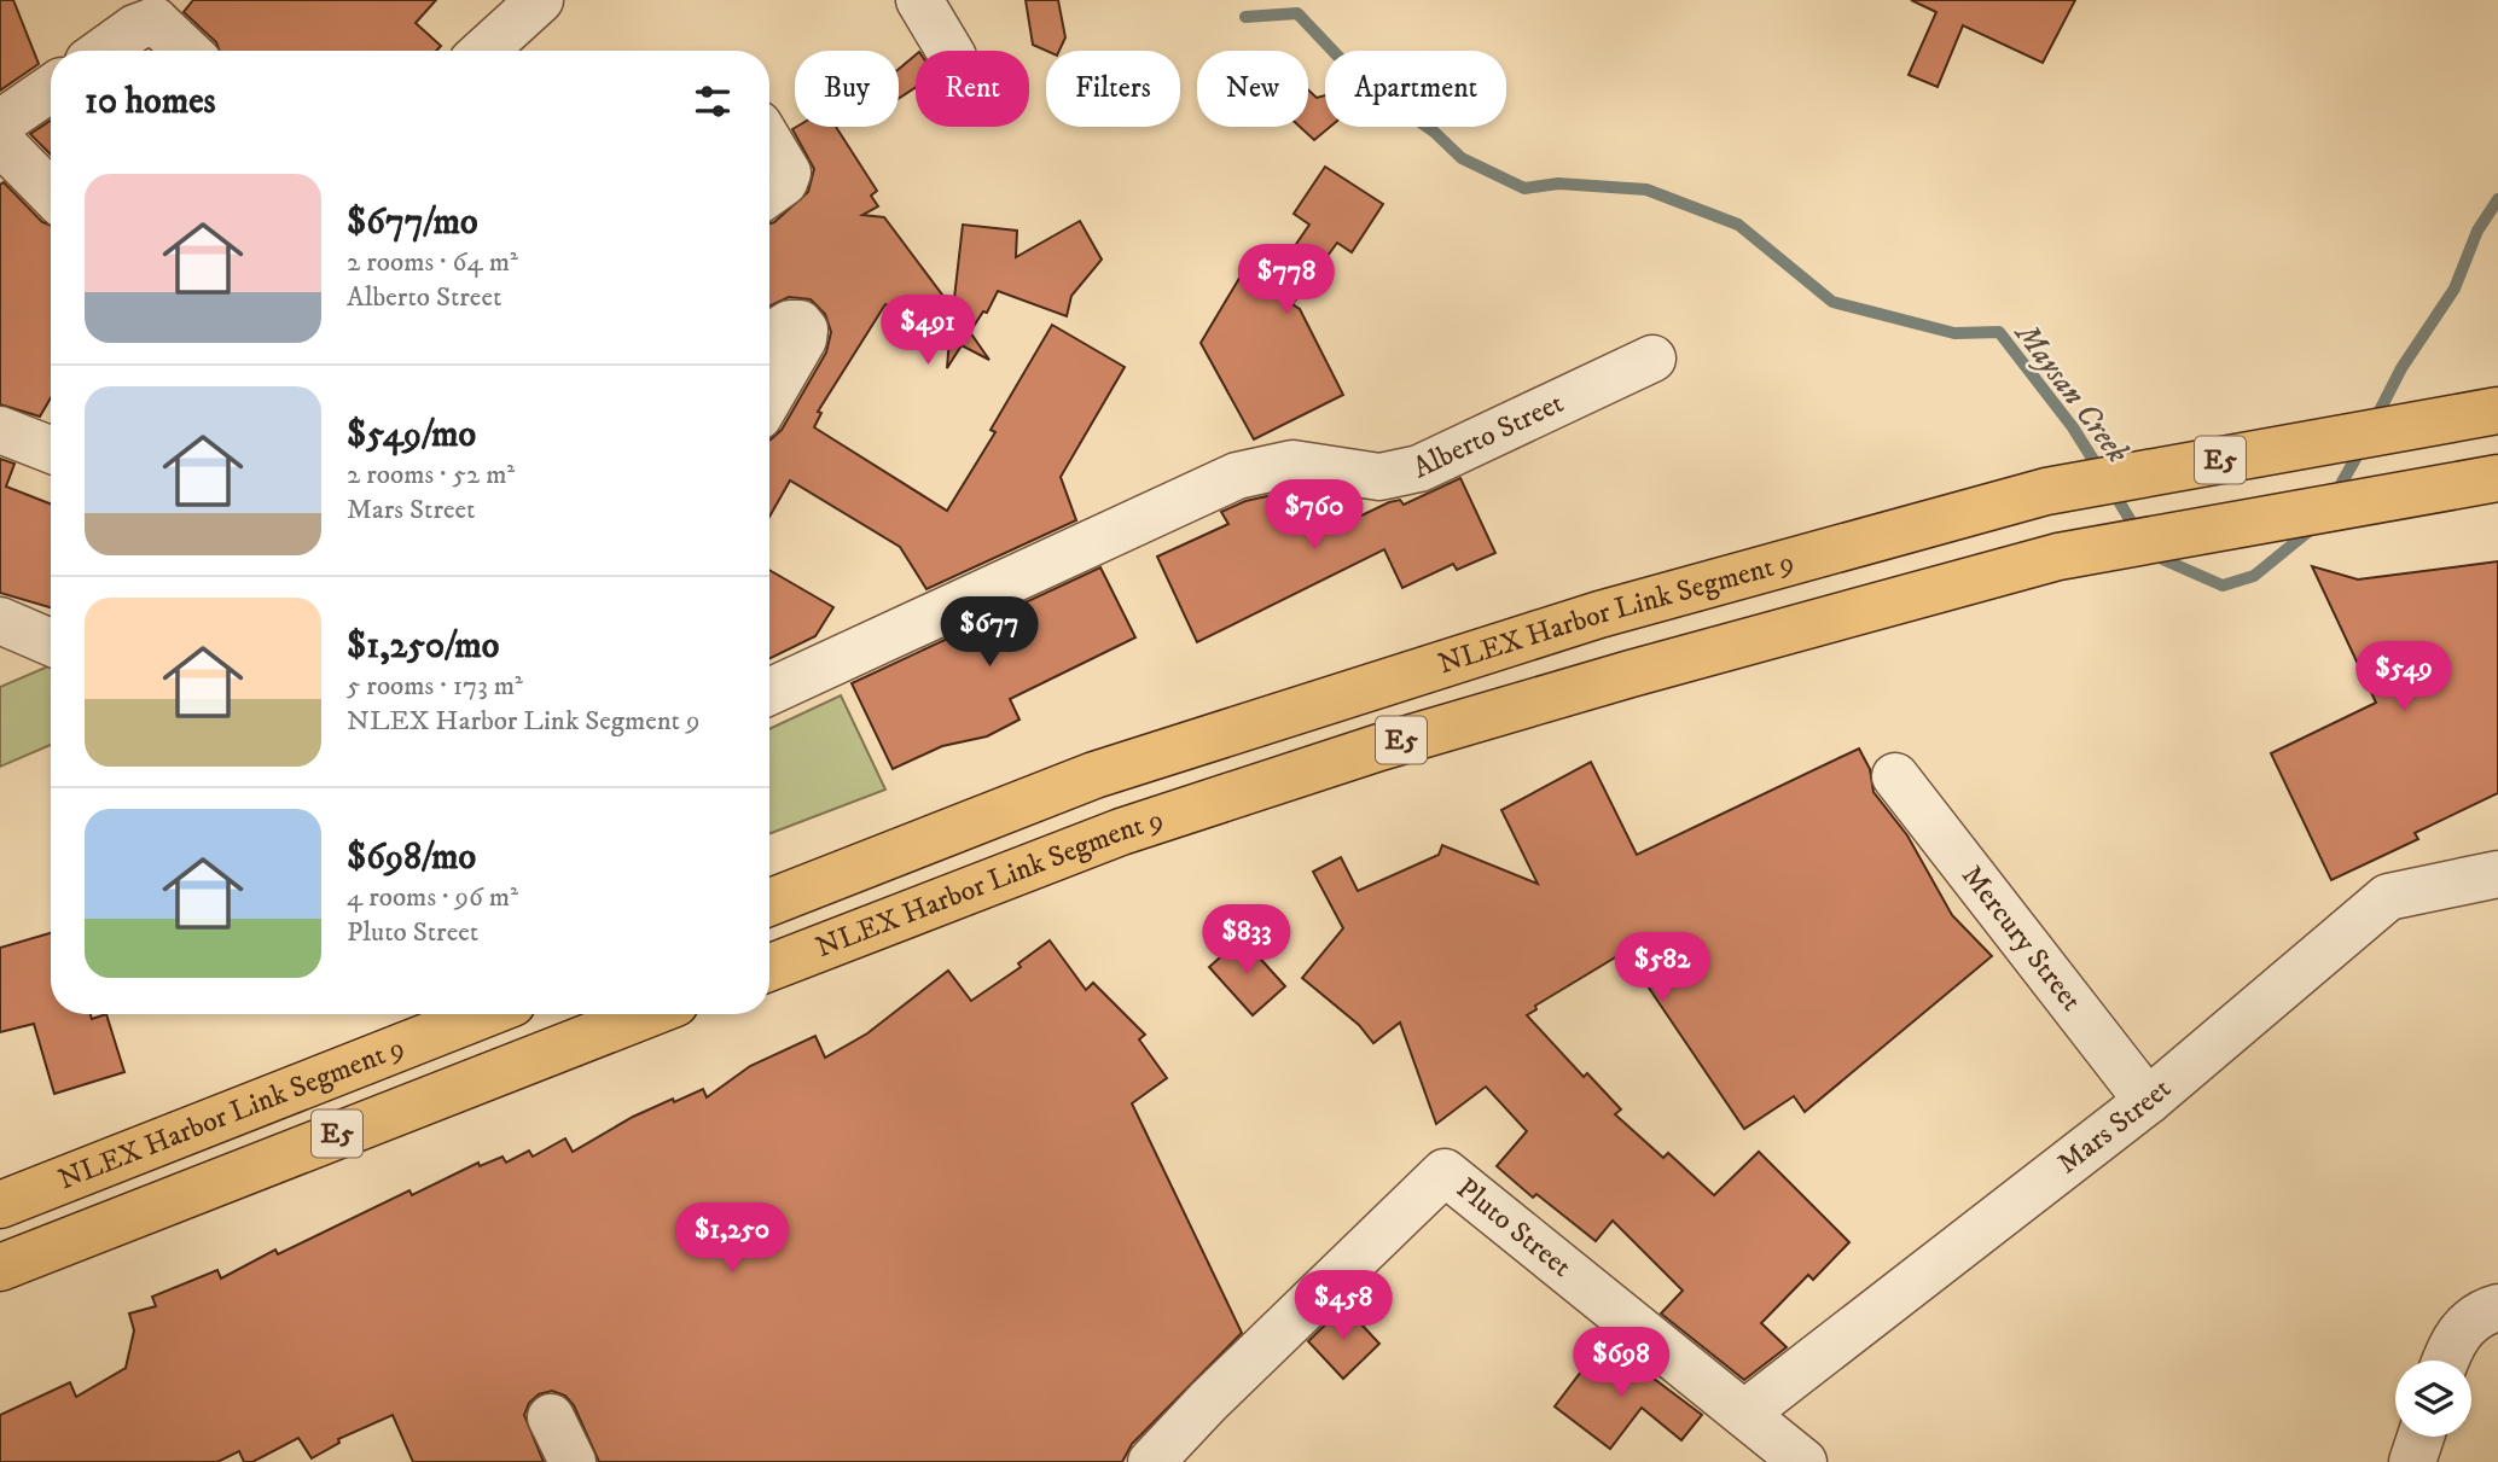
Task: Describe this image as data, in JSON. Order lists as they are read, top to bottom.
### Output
{
  "streets": {
    "highway": ["E5", "NLEX Harbor Link Segment 9"],
    "street": [
      "Alberto Street",
      "Mercury Street",
      "Mars Street",
      "Pluto Street"
    ]
  },
  "crossings": [
    ["Mercury Street", "Mars Street"],
    ["Mars Street", "Pluto Street"]
  ],
  "water": ["Maysan Creek"],
  "page": {
    "chip": [
      "Buy",
      "Rent",
      "Filters",
      "New",
      "Apartment"
    ],
    "heading": "10 homes",
    "list": [
      {
        "name": "$677/mo",
        "note": "2 rooms · 64 m² · Alberto Street"
      },
      {
        "name": "$549/mo",
        "note": "2 rooms · 52 m² · Mars Street"
      },
      {
        "name": "$1,250/mo",
        "note": "5 rooms · 173 m² · NLEX Harbor Link Segment 9"
      },
      {
        "name": "$698/mo",
        "note": "4 rooms · 96 m² · Pluto Street"
      }
    ],
    "price": [
      "$778",
      "$491",
      "$760",
      "$677",
      "$549",
      "$833",
      "$582",
      "$1,250",
      "$458",
      "$698"
    ]
  }
}
